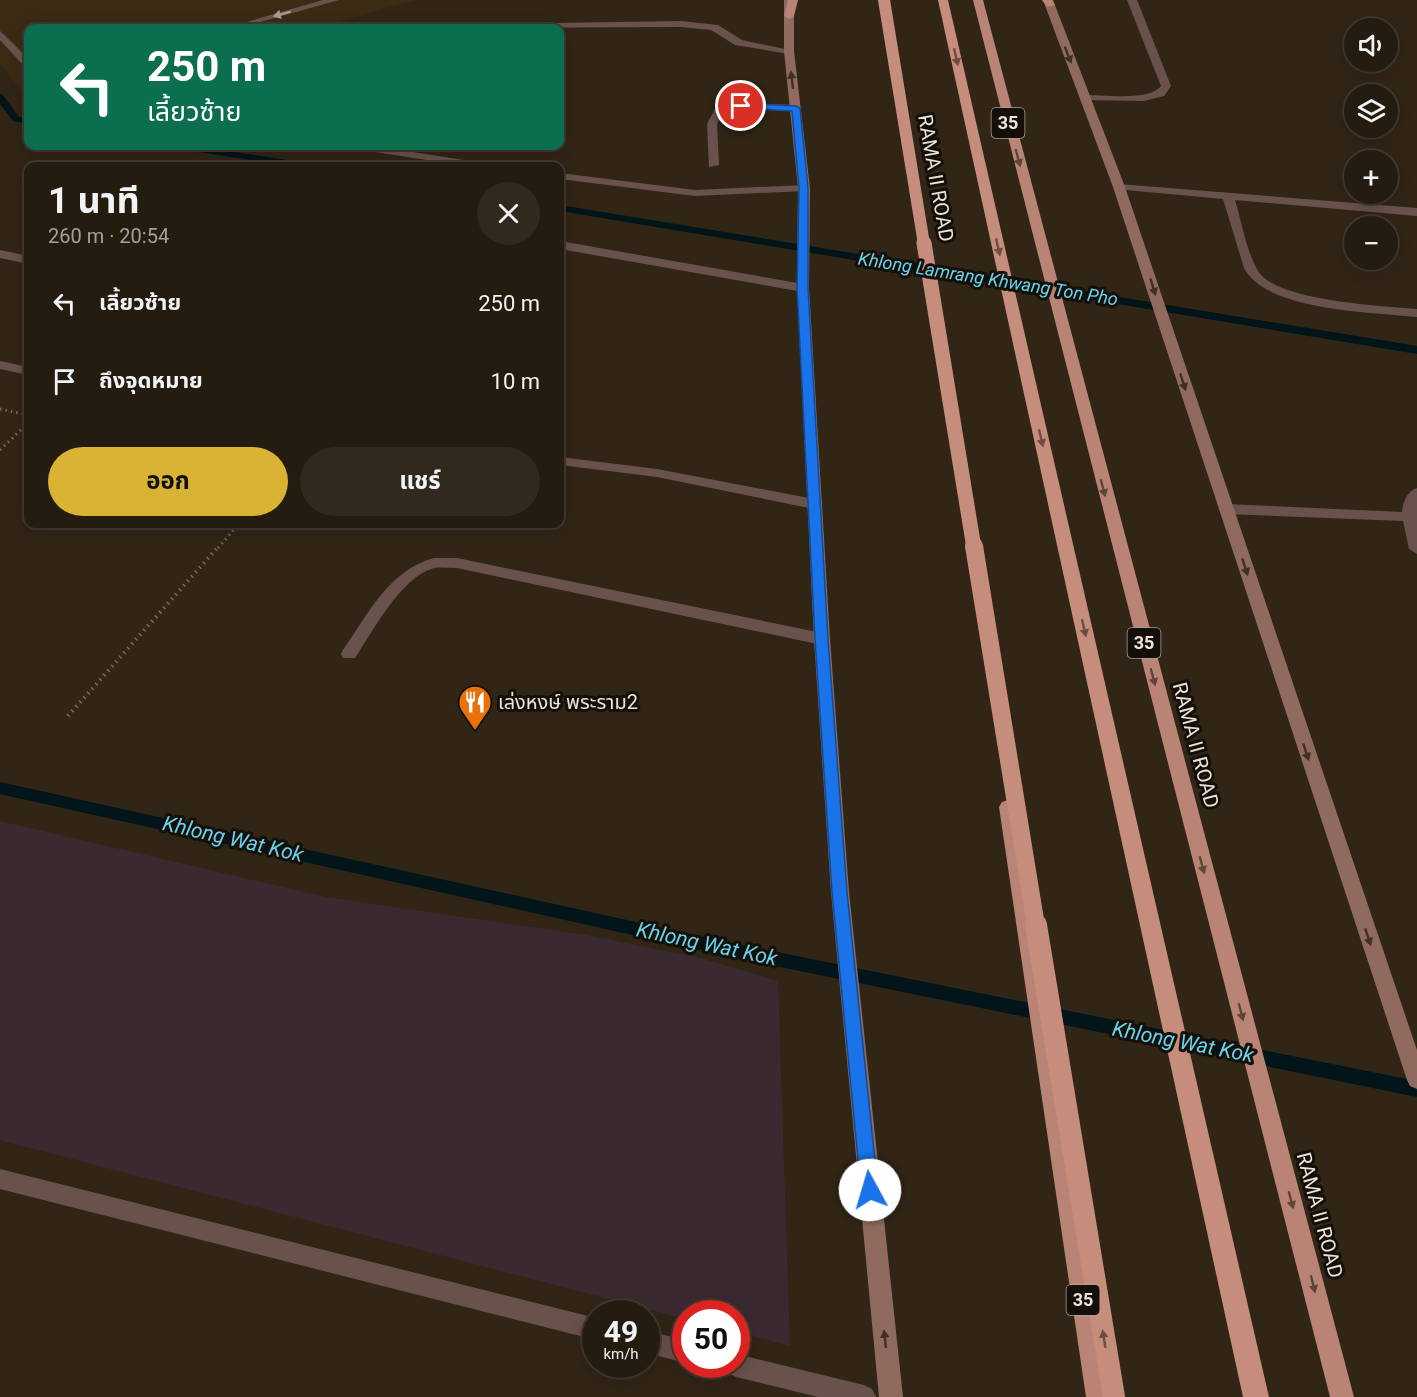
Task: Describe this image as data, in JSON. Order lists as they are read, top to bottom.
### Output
{
  "streets": {
    "highway": ["35", "RAMA II ROAD"]
  },
  "water": ["Khlong Lamrang Khwang Ton Pho", "Khlong Wat Kok"],
  "places": {
    "restaurant": ["เล่งหงษ์ พระราม2"]
  },
  "page": {
    "map_buttons": ["+", "−"],
    "turn": ["250 m", "เลี้ยวซ้าย"],
    "heading": ["1 นาที", "260 m · 20:54"],
    "list": [
      {
        "name": "เลี้ยวซ้าย",
        "value": "250 m"
      },
      {
        "name": "ถึงจุดหมาย",
        "value": "10 m"
      }
    ],
    "buttons": ["ออก", "แชร์"],
    "speed": "49 km/h",
    "limit": "50"
  }
}
